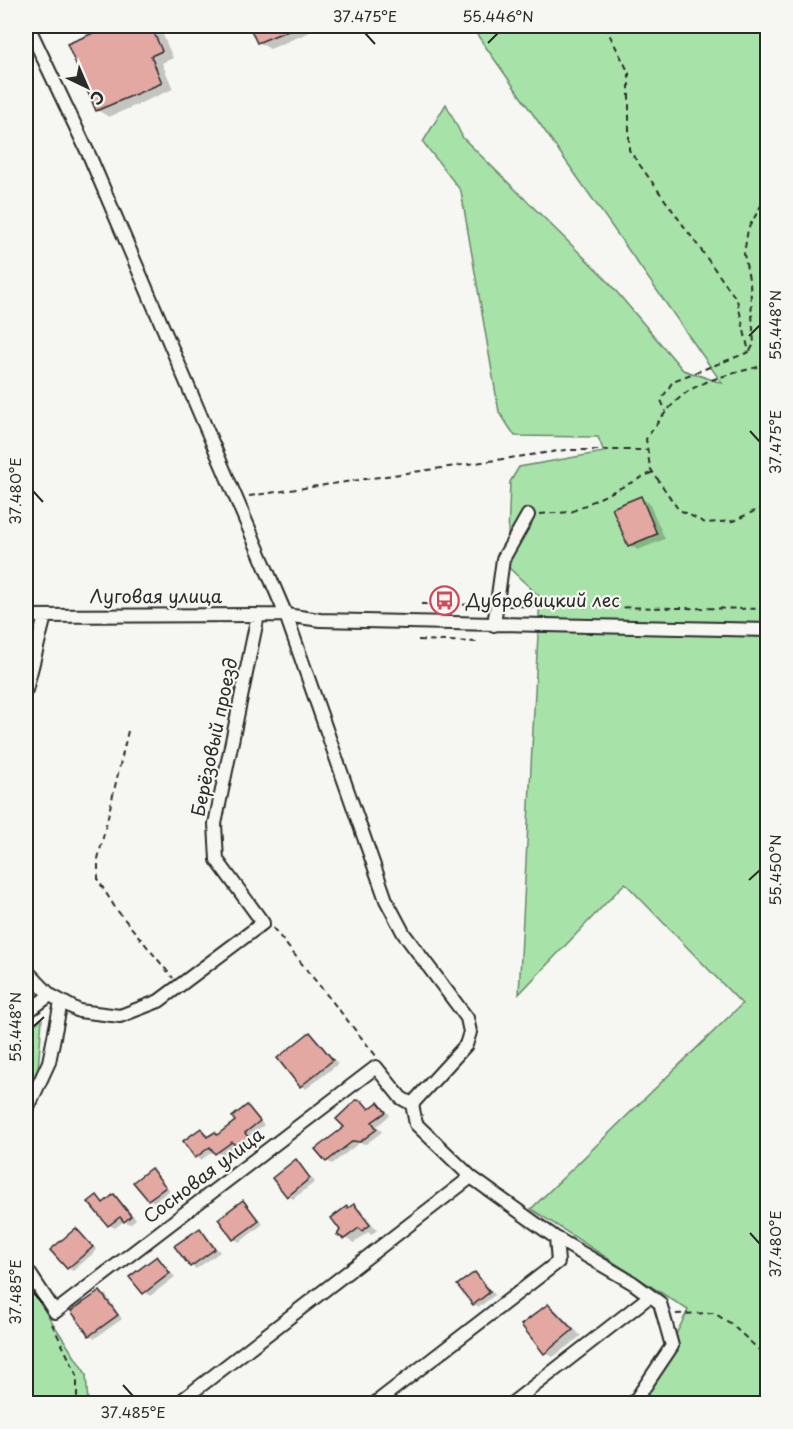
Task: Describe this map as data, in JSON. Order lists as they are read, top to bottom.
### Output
{
  "streets": {
    "street": ["Луговая улица", "Берёзовый проезд", "Сосновая улица"]
  },
  "crossings": [
    ["Луговая улица", "Берёзовый проезд"]
  ],
  "places": {
    "bus stop": ["Дубровицкий лес"]
  },
  "north": "bottom right",
  "coordinates": [
    "37.475°E",
    "55.446°N",
    "55.448°N",
    "37.480°E",
    "55.450°N",
    "37.485°E"
  ]
}
